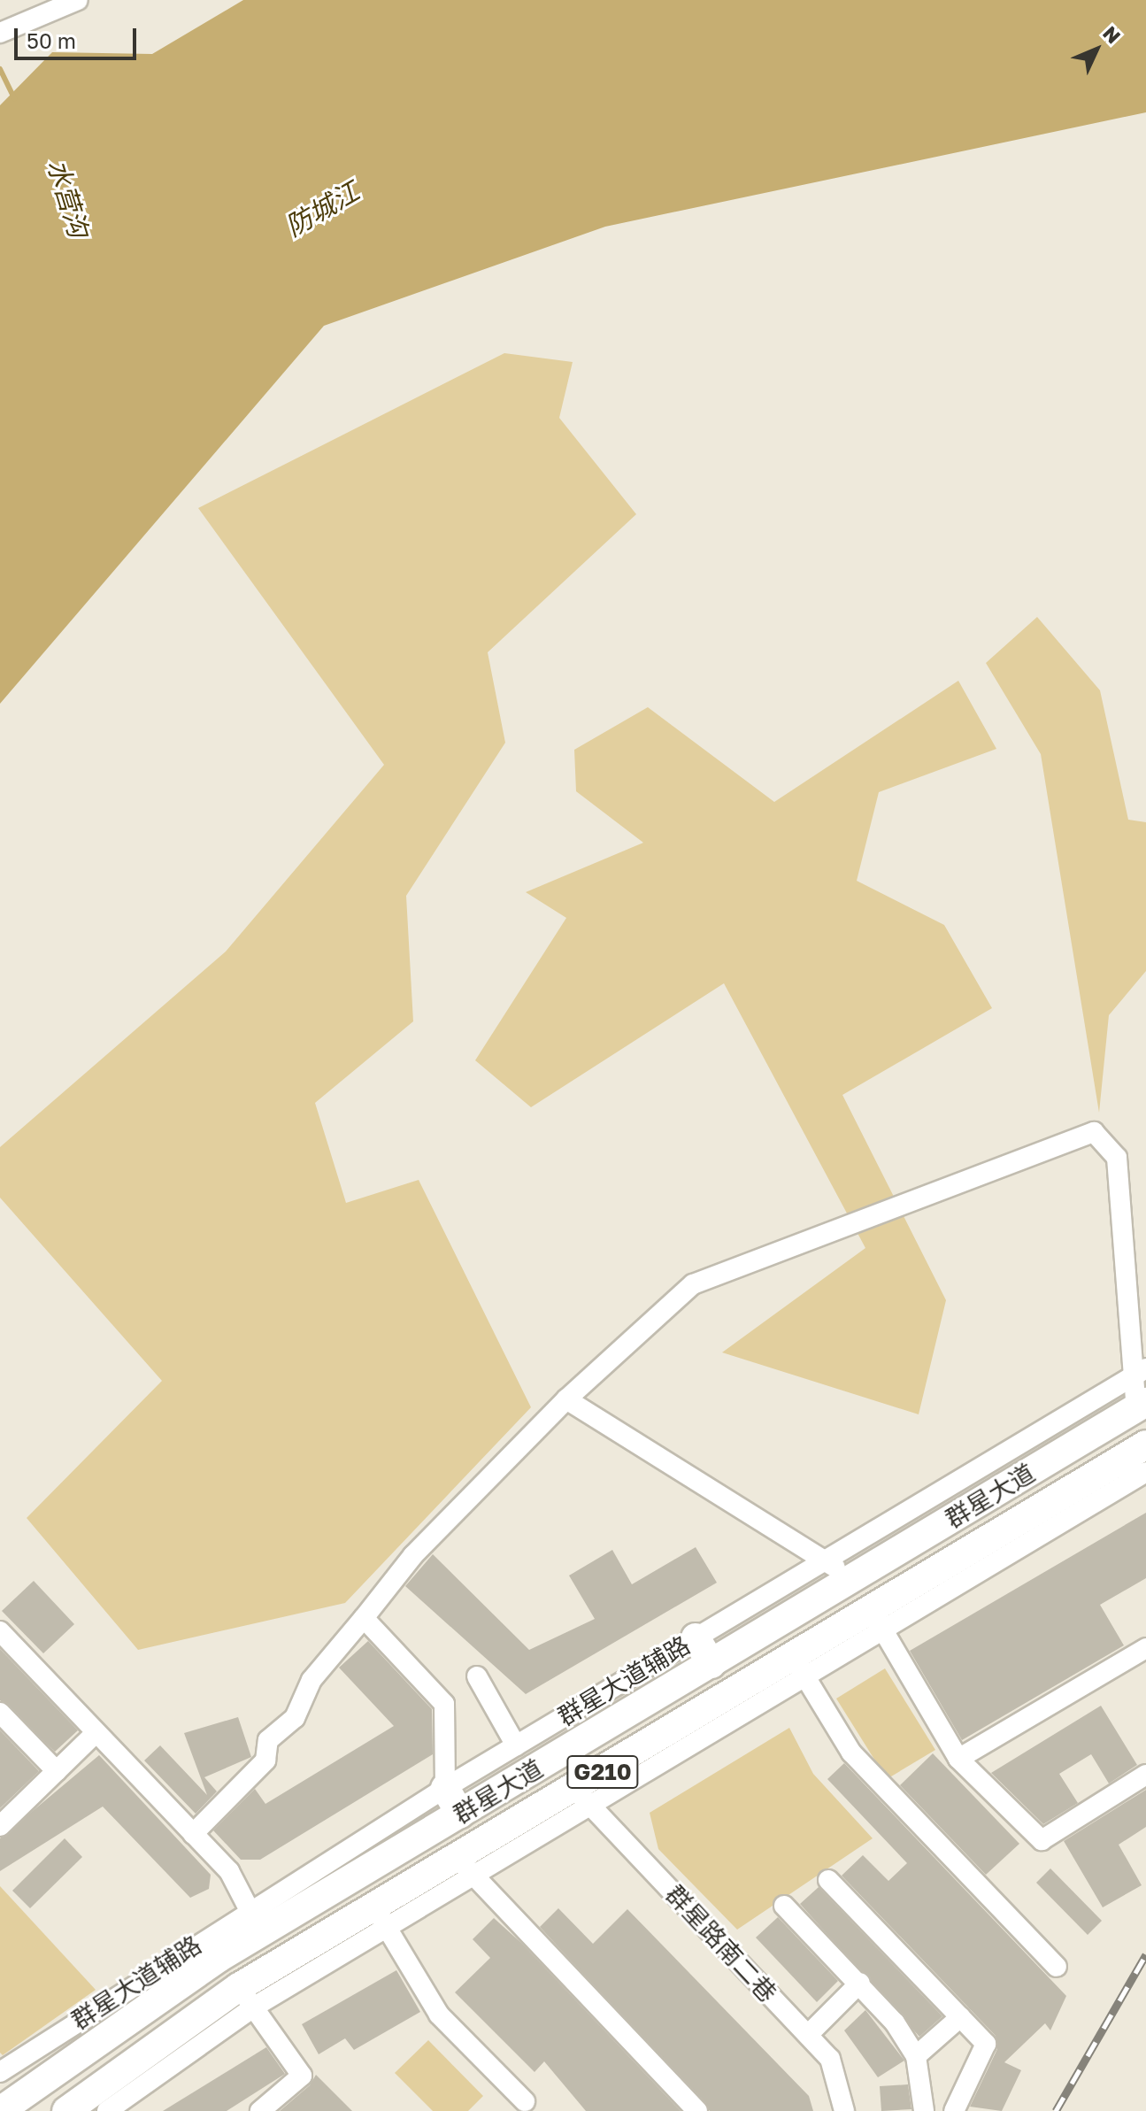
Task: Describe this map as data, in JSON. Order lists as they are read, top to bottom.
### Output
{
  "streets": {
    "highway": ["群星大道", "G210"],
    "street": ["群星大道辅路", "群星路南二巷"]
  },
  "crossings": [
    ["群星大道", "群星大道辅路"],
    ["群星大道", "群星路南二巷"]
  ],
  "water": ["水营沟", "防城江"],
  "scale_bar": "50 m",
  "north": "top right"
}
